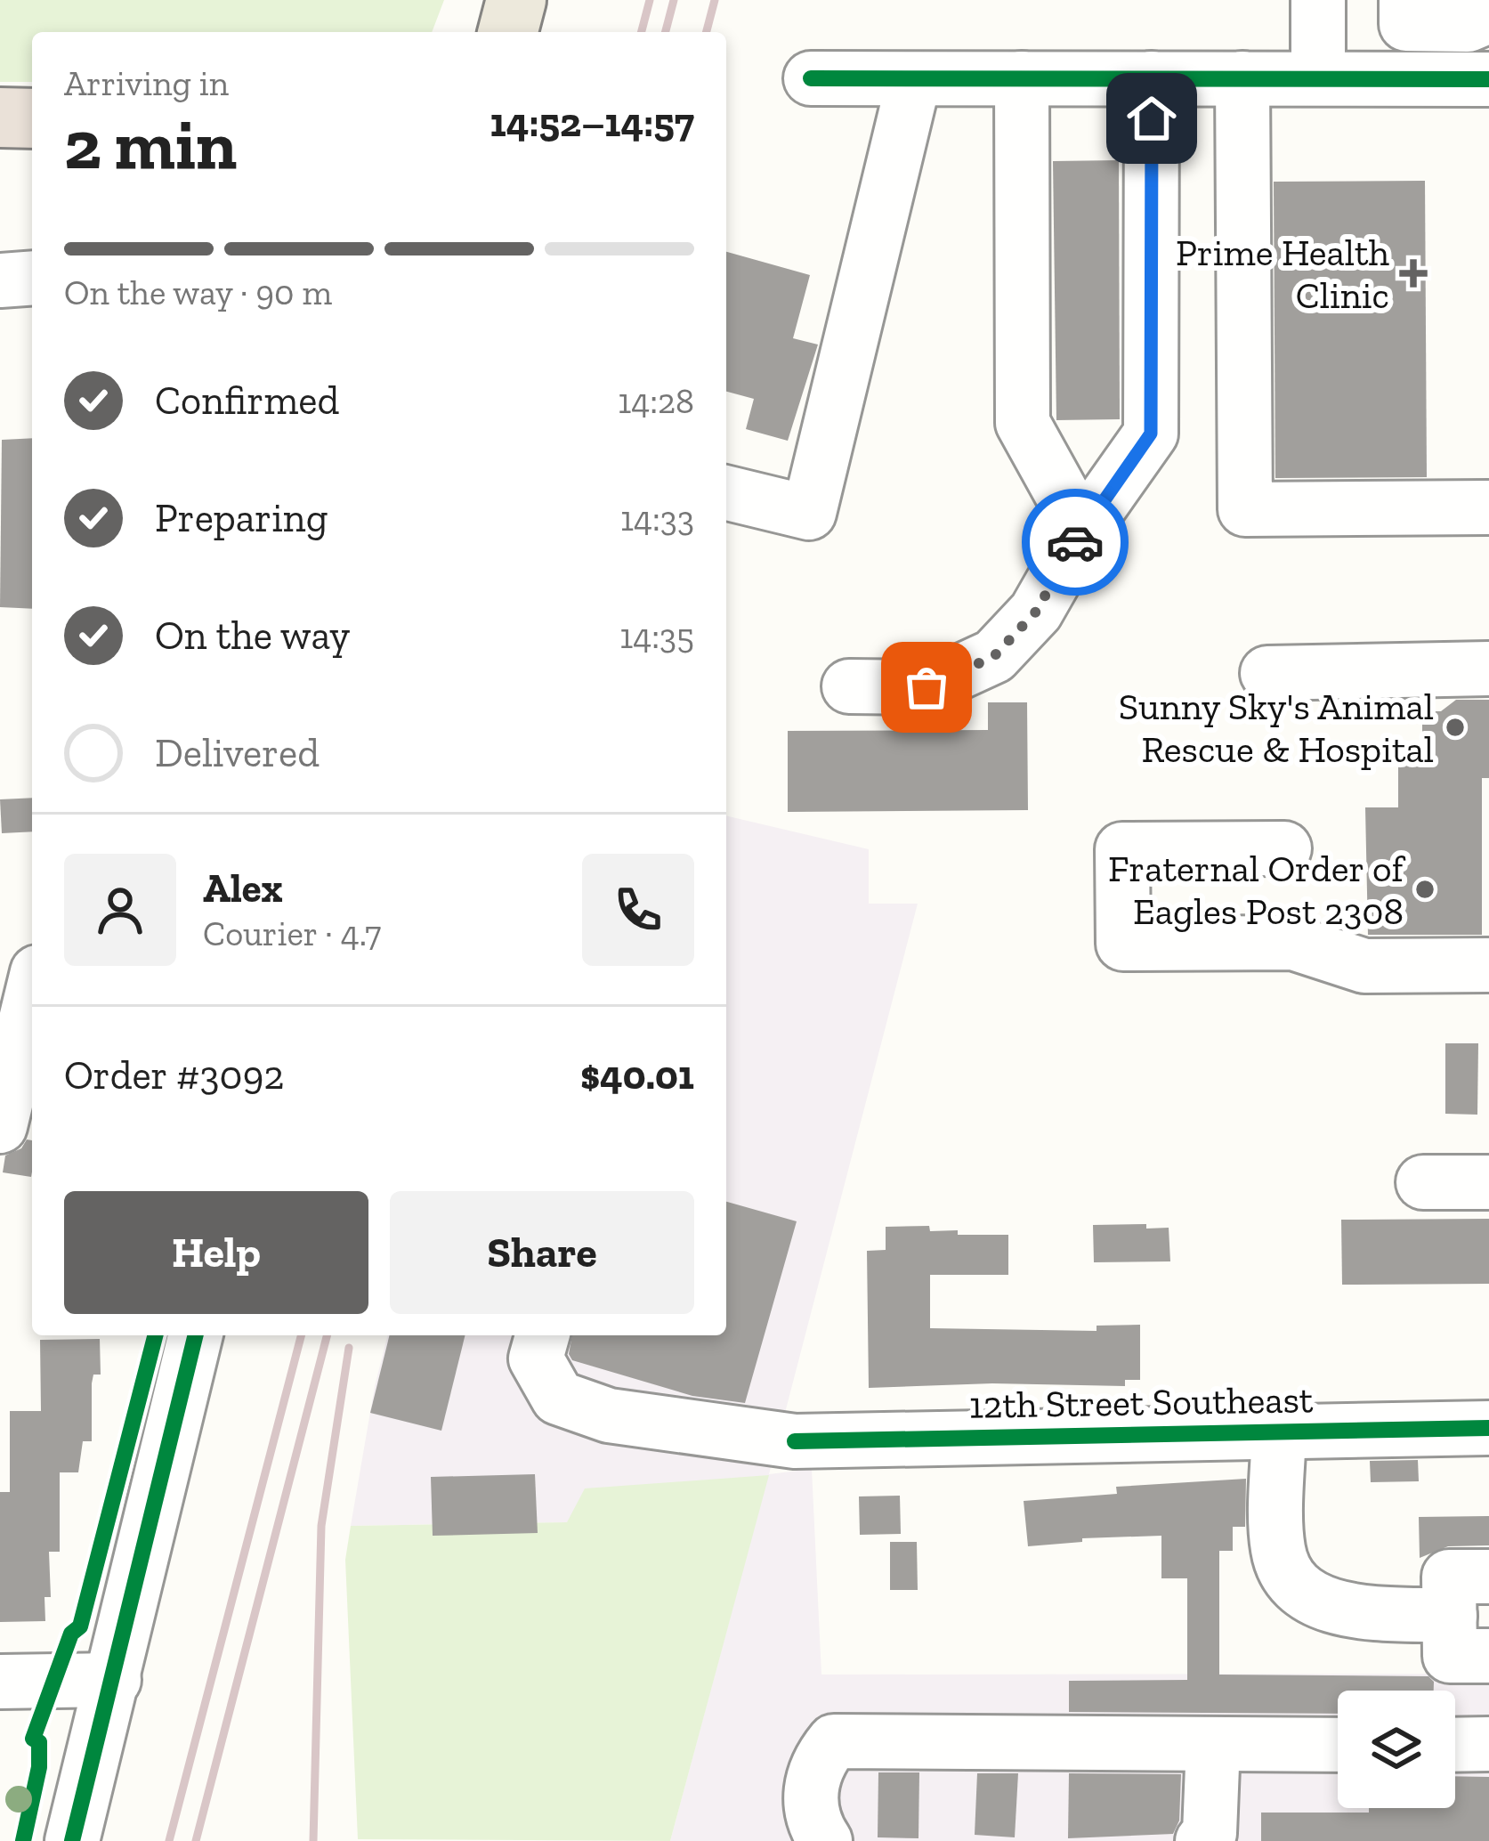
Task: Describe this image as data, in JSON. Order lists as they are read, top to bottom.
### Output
{
  "streets": {
    "street": ["12th Street Southeast"]
  },
  "places": {
    "health": ["Prime Health Clinic"],
    "other": ["Sunny Sky's Animal Rescue & Hospital", "Fraternal Order of Eagles Post 2308"]
  },
  "page": {
    "heading": ["2 min", "Arriving in", "14:52–14:57"],
    "panel": [
      "Alex",
      "Courier · 4.7",
      "Order #3092",
      "$40.01"
    ],
    "bar": "On the way · 90 m",
    "list": [
      ["Confirmed", "14:28"],
      ["Preparing", "14:33"],
      ["On the way", "14:35"],
      "Delivered"
    ],
    "buttons": ["Help", "Share"]
  }
}
